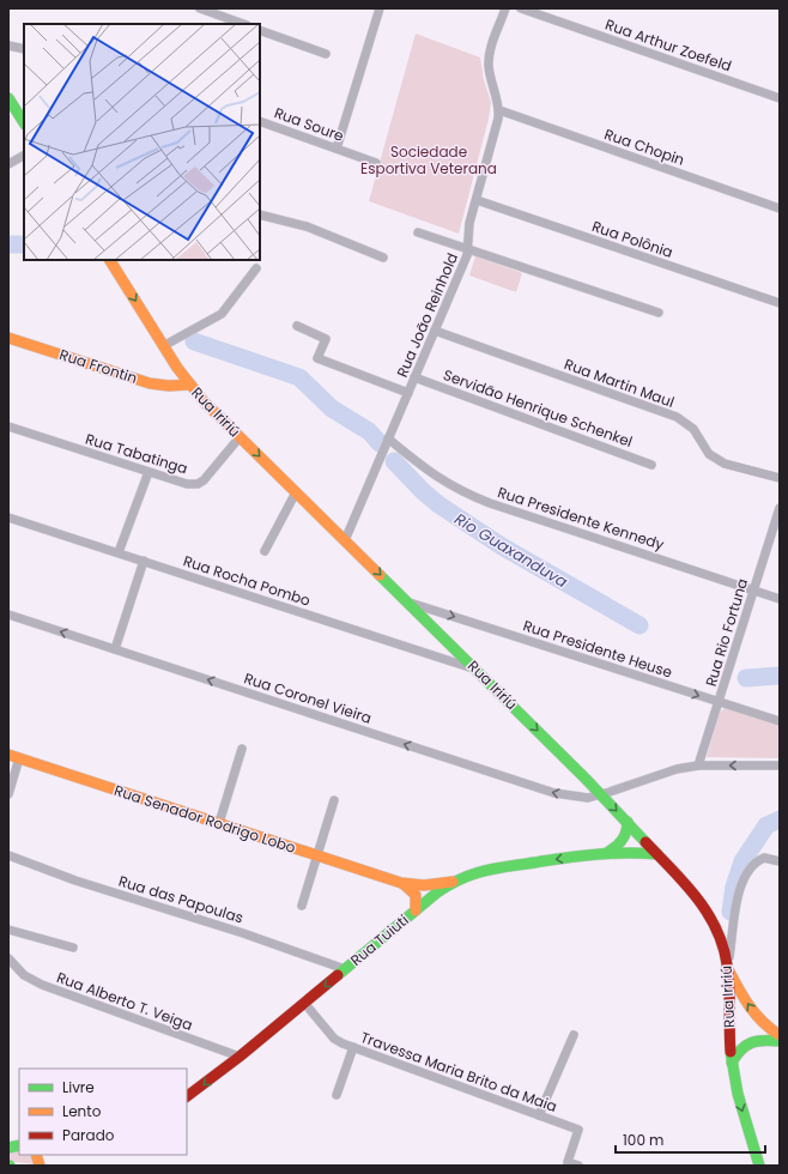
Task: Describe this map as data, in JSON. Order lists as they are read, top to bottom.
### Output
{
  "streets": {
    "main road": [
      "Rua Frontin",
      "Rua Iririú",
      "Rua Senador Rodrigo Lobo",
      "Rua Tuiuti"
    ],
    "street": [
      "Rua Arthur Zoefeld",
      "Rua Soure",
      "Rua Chopin",
      "Rua Polônia",
      "Rua João Reinhold",
      "Rua Martin Maul",
      "Servidão Henrique Schenkel",
      "Rua Tabatinga",
      "Rua Presidente Kennedy",
      "Rua Rocha Pombo",
      "Rua Rio Fortuna",
      "Rua Presidente Heuse",
      "Rua Coronel Vieira",
      "Rua das Papoulas",
      "Rua Alberto T. Veiga",
      "Travessa Maria Brito da Maia"
    ]
  },
  "crossings": [
    ["Rua Chopin", "Rua João Reinhold"],
    ["Rua Polônia", "Rua João Reinhold"],
    ["Rua João Reinhold", "Rua Martin Maul"],
    ["Rua João Reinhold", "Servidão Henrique Schenkel"],
    ["Rua João Reinhold", "Rua Iririú"],
    ["Rua João Reinhold", "Rua Presidente Kennedy"],
    ["Rua Frontin", "Rua Iririú"],
    ["Rua Iririú", "Rua Tabatinga"],
    ["Rua Iririú", "Rua Rocha Pombo"],
    ["Rua Iririú", "Rua Presidente Heuse"],
    ["Rua Iririú", "Rua Coronel Vieira"],
    ["Rua Iririú", "Rua Tuiuti"],
    ["Rua Presidente Kennedy", "Rua Rio Fortuna"],
    ["Rua Rio Fortuna", "Rua Presidente Heuse"],
    ["Rua Rio Fortuna", "Rua Coronel Vieira"],
    ["Rua Senador Rodrigo Lobo", "Rua Tuiuti"],
    ["Rua das Papoulas", "Rua Tuiuti"],
    ["Rua Tuiuti", "Rua Alberto T. Veiga"],
    ["Rua Tuiuti", "Travessa Maria Brito da Maia"]
  ],
  "one_way": [
    "Rua Iririú",
    "Rua Presidente Heuse",
    "Rua Coronel Vieira",
    "Rua Tuiuti"
  ],
  "water": ["Rio Guaxanduva"],
  "parks": ["Sociedade Esportiva Veterana"],
  "legend": ["Livre", "Lento", "Parado"],
  "scale_bar": "100 m"
}
